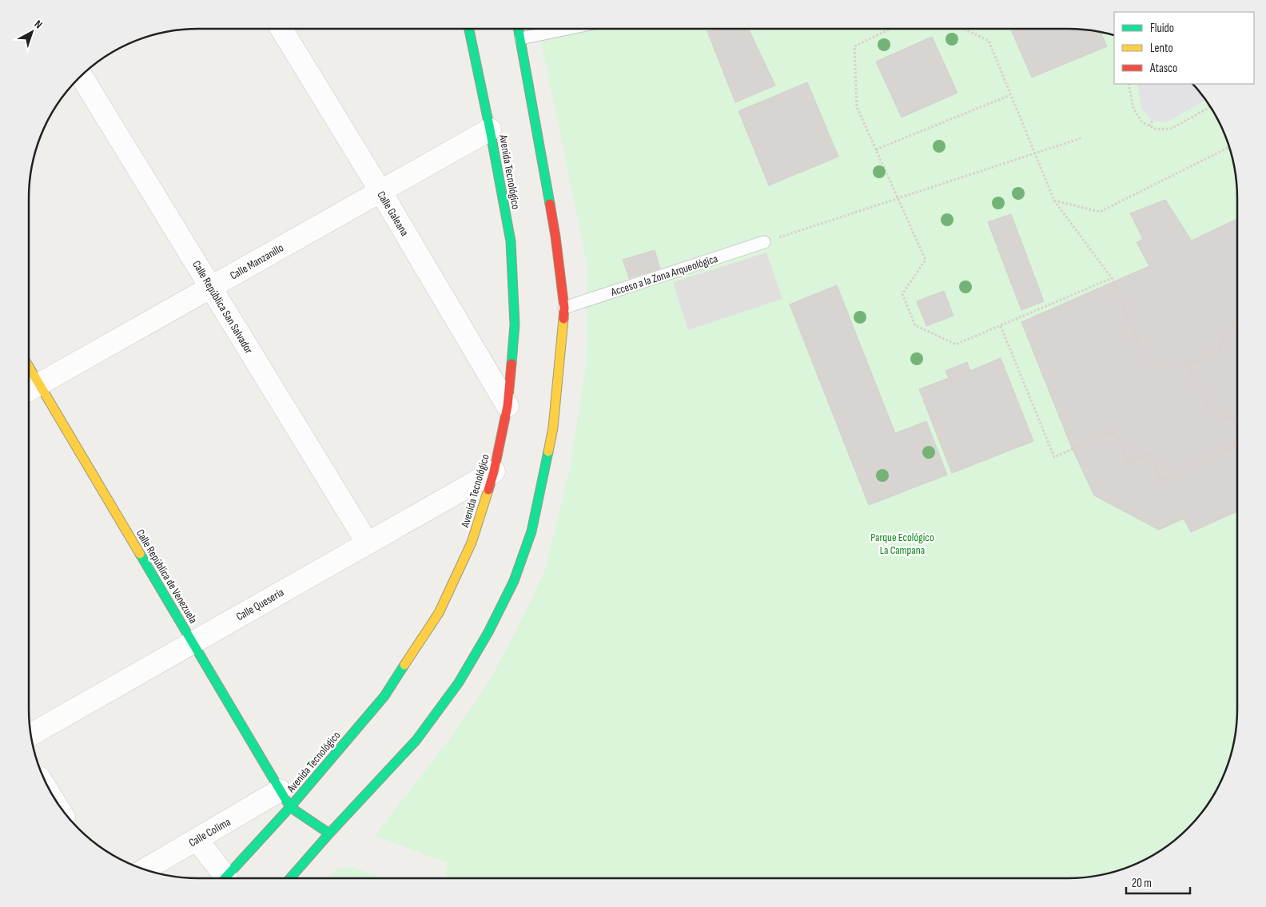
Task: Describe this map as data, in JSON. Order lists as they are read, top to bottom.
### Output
{
  "streets": {
    "main road": ["Avenida Tecnológico", "Calle República de Venezuela"],
    "street": [
      "Calle Galeana",
      "Calle Manzanillo",
      "Calle República San Salvador",
      "Calle Quesería",
      "Calle Colima"
    ],
    "lane": ["Acceso a la Zona Arqueológica"]
  },
  "crossings": [
    ["Avenida Tecnológico", "Calle Galeana"],
    ["Avenida Tecnológico", "Calle Manzanillo"],
    ["Avenida Tecnológico", "Calle República de Venezuela"],
    ["Avenida Tecnológico", "Calle Quesería"],
    ["Avenida Tecnológico", "Calle Colima"],
    ["Calle Galeana", "Calle Manzanillo"],
    ["Calle Manzanillo", "Calle República San Salvador"],
    ["Calle Manzanillo", "Calle República de Venezuela"],
    ["Calle República San Salvador", "Calle Quesería"],
    ["Calle República de Venezuela", "Calle Quesería"],
    ["Calle República de Venezuela", "Calle Colima"]
  ],
  "parks": ["Parque Ecológico La Campana"],
  "legend": ["Fluido", "Lento", "Atasco"],
  "scale_bar": "20 m",
  "north": "top right"
}
